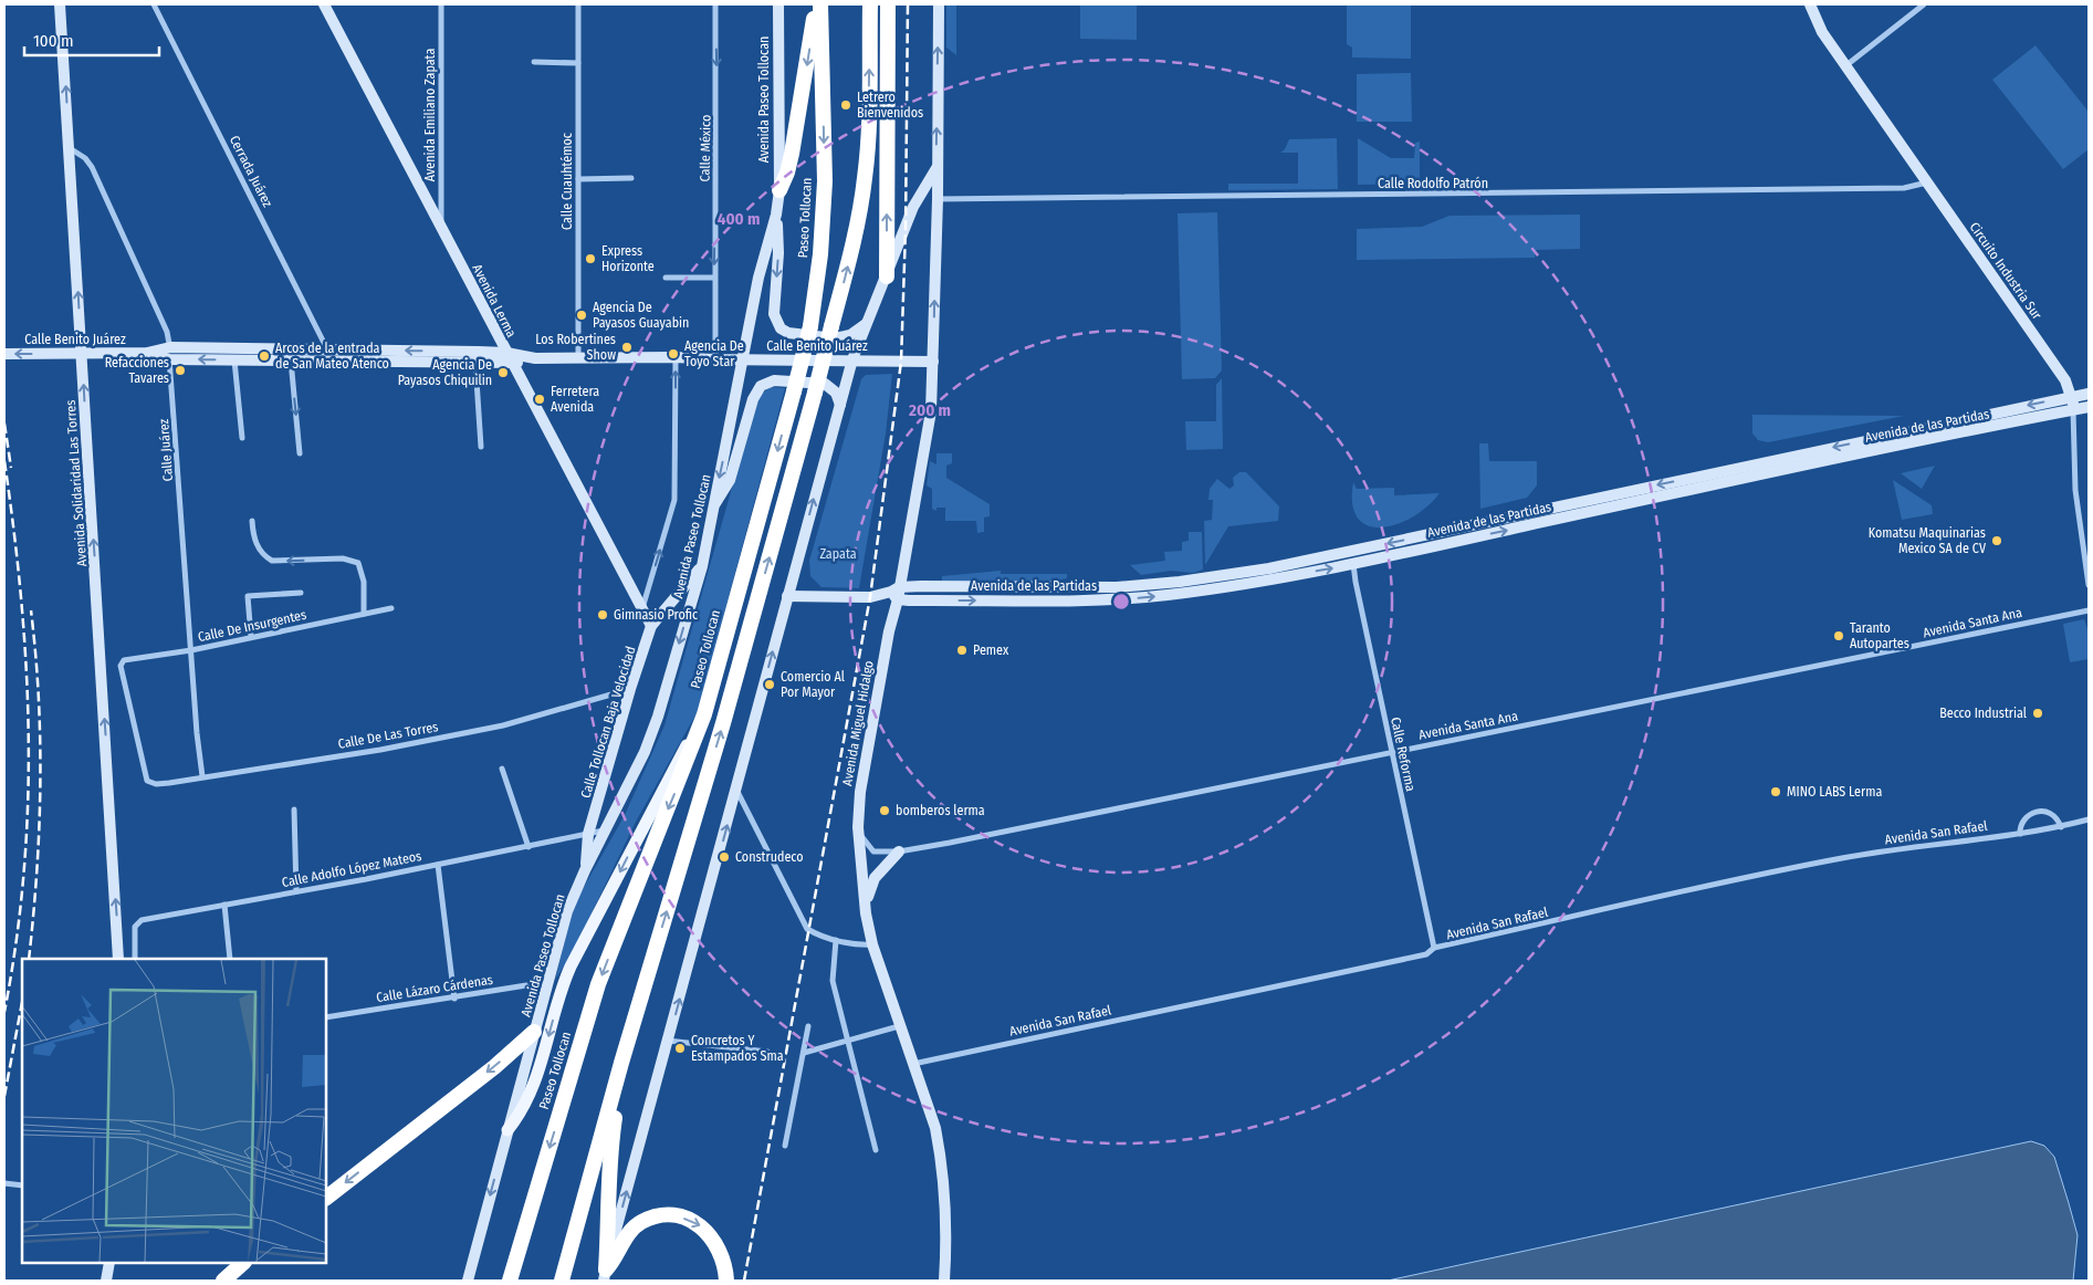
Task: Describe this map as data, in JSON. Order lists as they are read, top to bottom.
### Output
{
  "streets": {
    "highway": ["Paseo Tollocan"],
    "main road": [
      "Avenida Paseo Tollocan",
      "Circuito Industria Sur",
      "Avenida Lerma",
      "Calle Benito Juárez",
      "Avenida de las Partidas",
      "Avenida Solidaridad Las Torres",
      "Calle Tollocan Baja Velocidad",
      "Avenida Miguel Hidalgo"
    ],
    "street": [
      "Avenida Emiliano Zapata",
      "Calle México",
      "Cerrada Juárez",
      "Calle Cuauhtémoc",
      "Calle Rodolfo Patrón",
      "Calle Juárez",
      "Avenida Santa Ana",
      "Calle De Insurgentes",
      "Calle De Las Torres",
      "Calle Reforma",
      "Avenida San Rafael",
      "Calle Adolfo López Mateos",
      "Calle Lázaro Cárdenas"
    ]
  },
  "crossings": [
    ["Avenida Paseo Tollocan", "Calle Benito Juárez"],
    ["Avenida Paseo Tollocan", "Calle Tollocan Baja Velocidad"],
    ["Avenida Paseo Tollocan", "Calle Adolfo López Mateos"],
    ["Avenida Paseo Tollocan", "Calle Lázaro Cárdenas"],
    ["Avenida Emiliano Zapata", "Avenida Lerma"],
    ["Calle México", "Calle Benito Juárez"],
    ["Cerrada Juárez", "Calle Benito Juárez"],
    ["Calle Cuauhtémoc", "Calle Benito Juárez"],
    ["Calle Rodolfo Patrón", "Circuito Industria Sur"],
    ["Circuito Industria Sur", "Avenida de las Partidas"],
    ["Avenida Lerma", "Calle Benito Juárez"],
    ["Avenida Lerma", "Calle Tollocan Baja Velocidad"],
    ["Calle Benito Juárez", "Calle Juárez"],
    ["Calle Benito Juárez", "Avenida Solidaridad Las Torres"],
    ["Calle Benito Juárez", "Avenida Miguel Hidalgo"],
    ["Avenida de las Partidas", "Avenida Miguel Hidalgo"],
    ["Avenida de las Partidas", "Calle Reforma"],
    ["Calle Juárez", "Avenida Solidaridad Las Torres"],
    ["Calle Juárez", "Calle De Insurgentes"],
    ["Calle Juárez", "Calle De Las Torres"],
    ["Avenida Santa Ana", "Avenida Miguel Hidalgo"],
    ["Avenida Santa Ana", "Calle Reforma"],
    ["Calle De Insurgentes", "Calle De Las Torres"],
    ["Calle Tollocan Baja Velocidad", "Calle De Las Torres"],
    ["Calle Tollocan Baja Velocidad", "Calle Adolfo López Mateos"],
    ["Avenida Miguel Hidalgo", "Avenida San Rafael"],
    ["Calle Reforma", "Avenida San Rafael"]
  ],
  "one_way": ["Calle México", "Avenida Solidaridad Las Torres"],
  "parks": ["Zapata"],
  "places": [
    "Letrero Bienvenidos",
    "Express Horizonte",
    "Agencia De Payasos Guayabin",
    "Los Robertines Show",
    "Agencia De Toyo Star",
    "Arcos de la entrada de San Mateo Atenco",
    "Refacciones Tavares",
    "Agencia De Payasos Chiquilin",
    "Ferretera Avenida",
    "Komatsu Maquinarias Mexico SA de CV",
    "Gimnasio Profic",
    "Taranto Autopartes",
    "Pemex",
    "Comercio Al Por Mayor",
    "Becco Industrial",
    "MINO LABS Lerma",
    "bomberos lerma",
    "Construdeco",
    "Concretos Y Estampados Sma"
  ],
  "scale_bar": "100 m",
  "rings": ["400 m", "200 m"]
}
